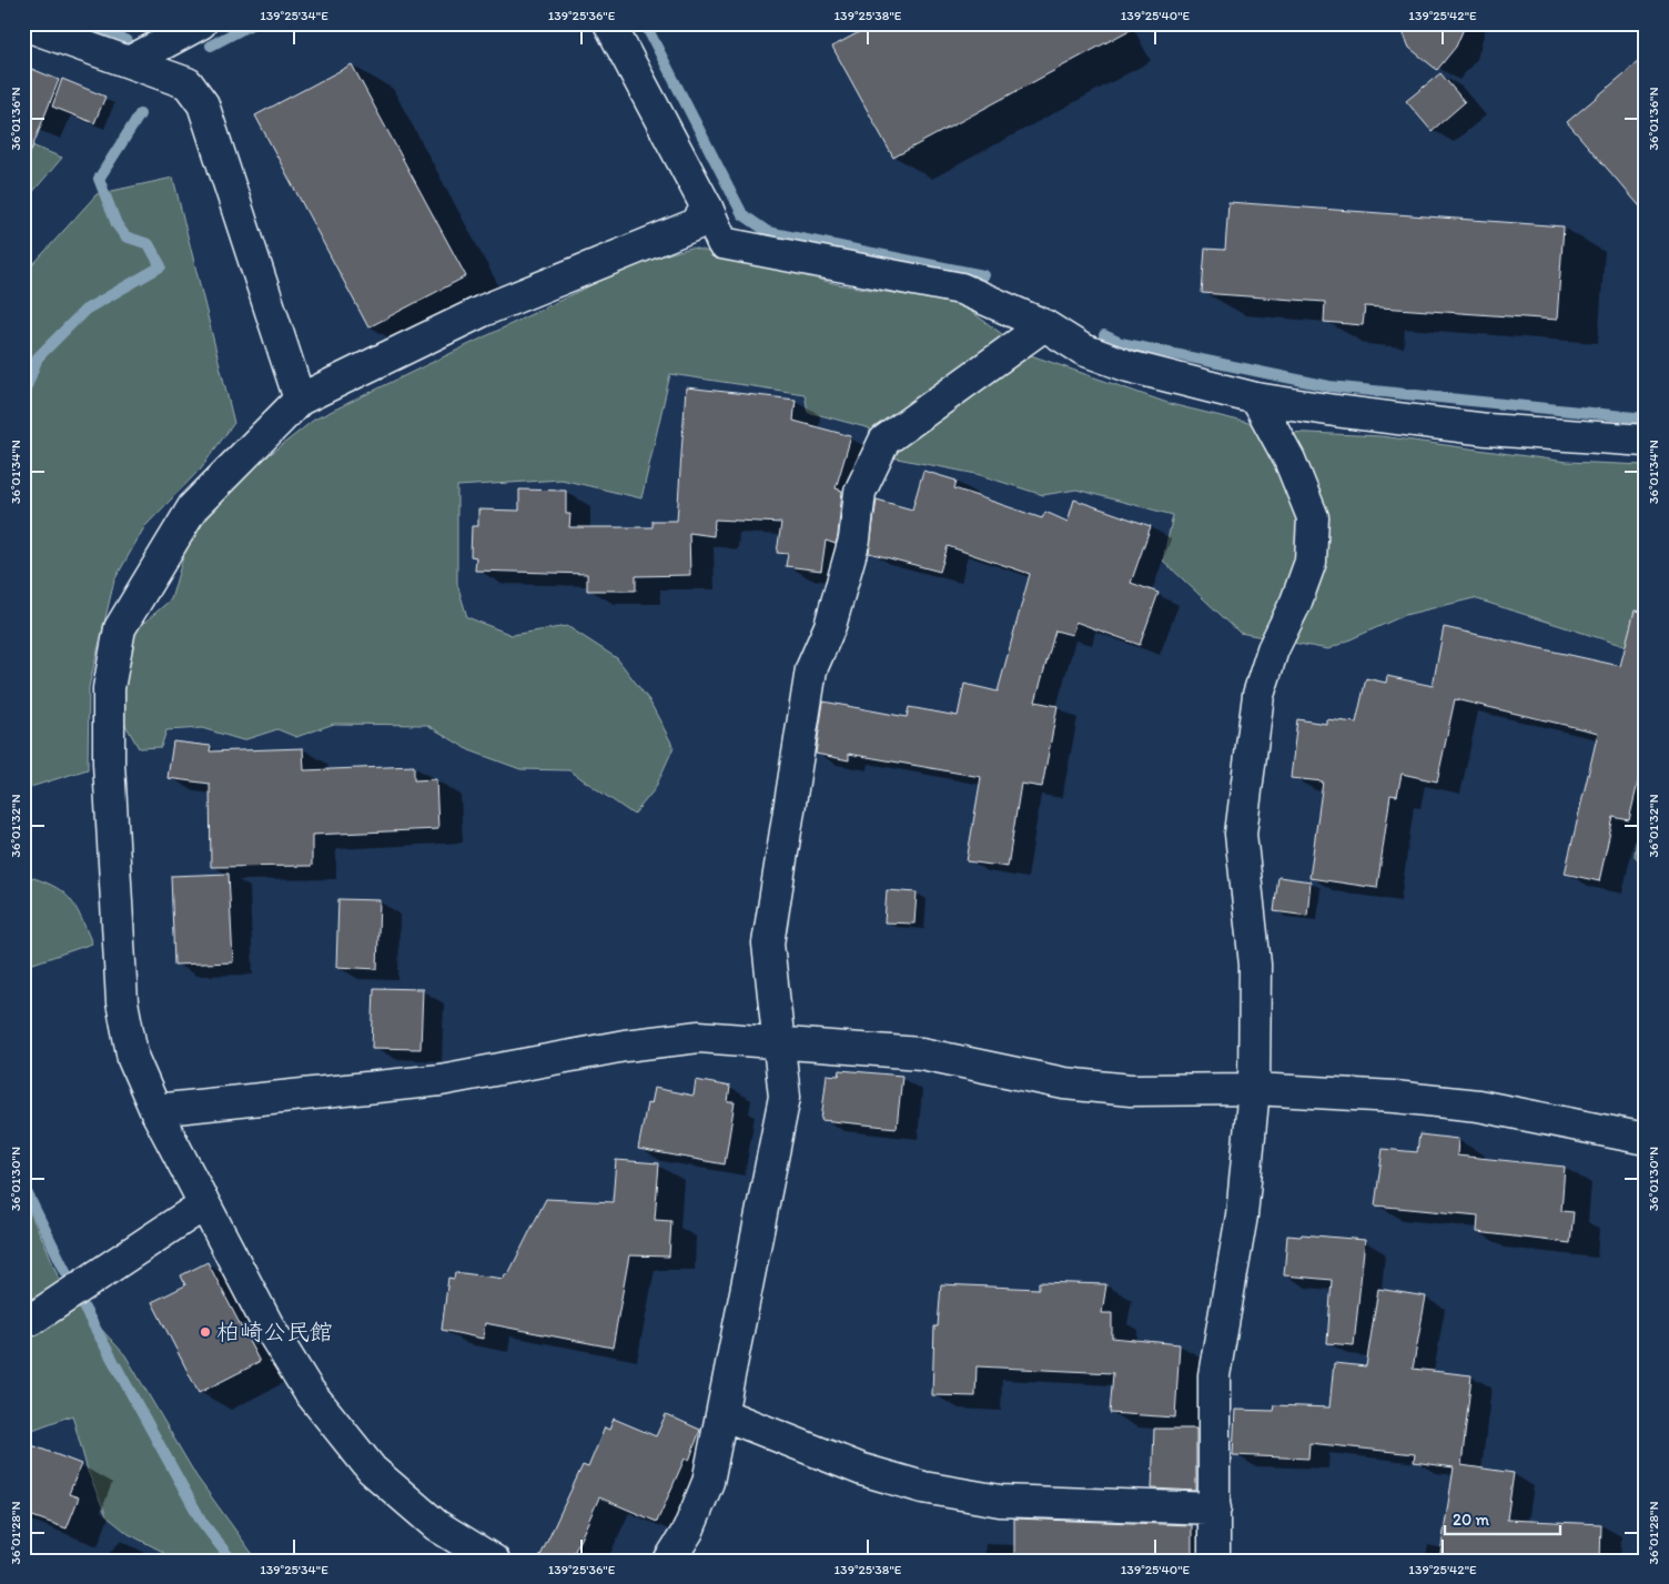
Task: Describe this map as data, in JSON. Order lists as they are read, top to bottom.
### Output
{
  "places": ["柏崎公民館"],
  "scale_bar": "20 m",
  "coordinates": [
    "139°25'34\"E",
    "139°25'36\"E",
    "139°25'38\"E",
    "139°25'40\"E",
    "139°25'42\"E",
    "36°01'36\"N",
    "36°01'34\"N",
    "36°01'32\"N",
    "36°01'30\"N",
    "36°01'28\"N"
  ]
}
